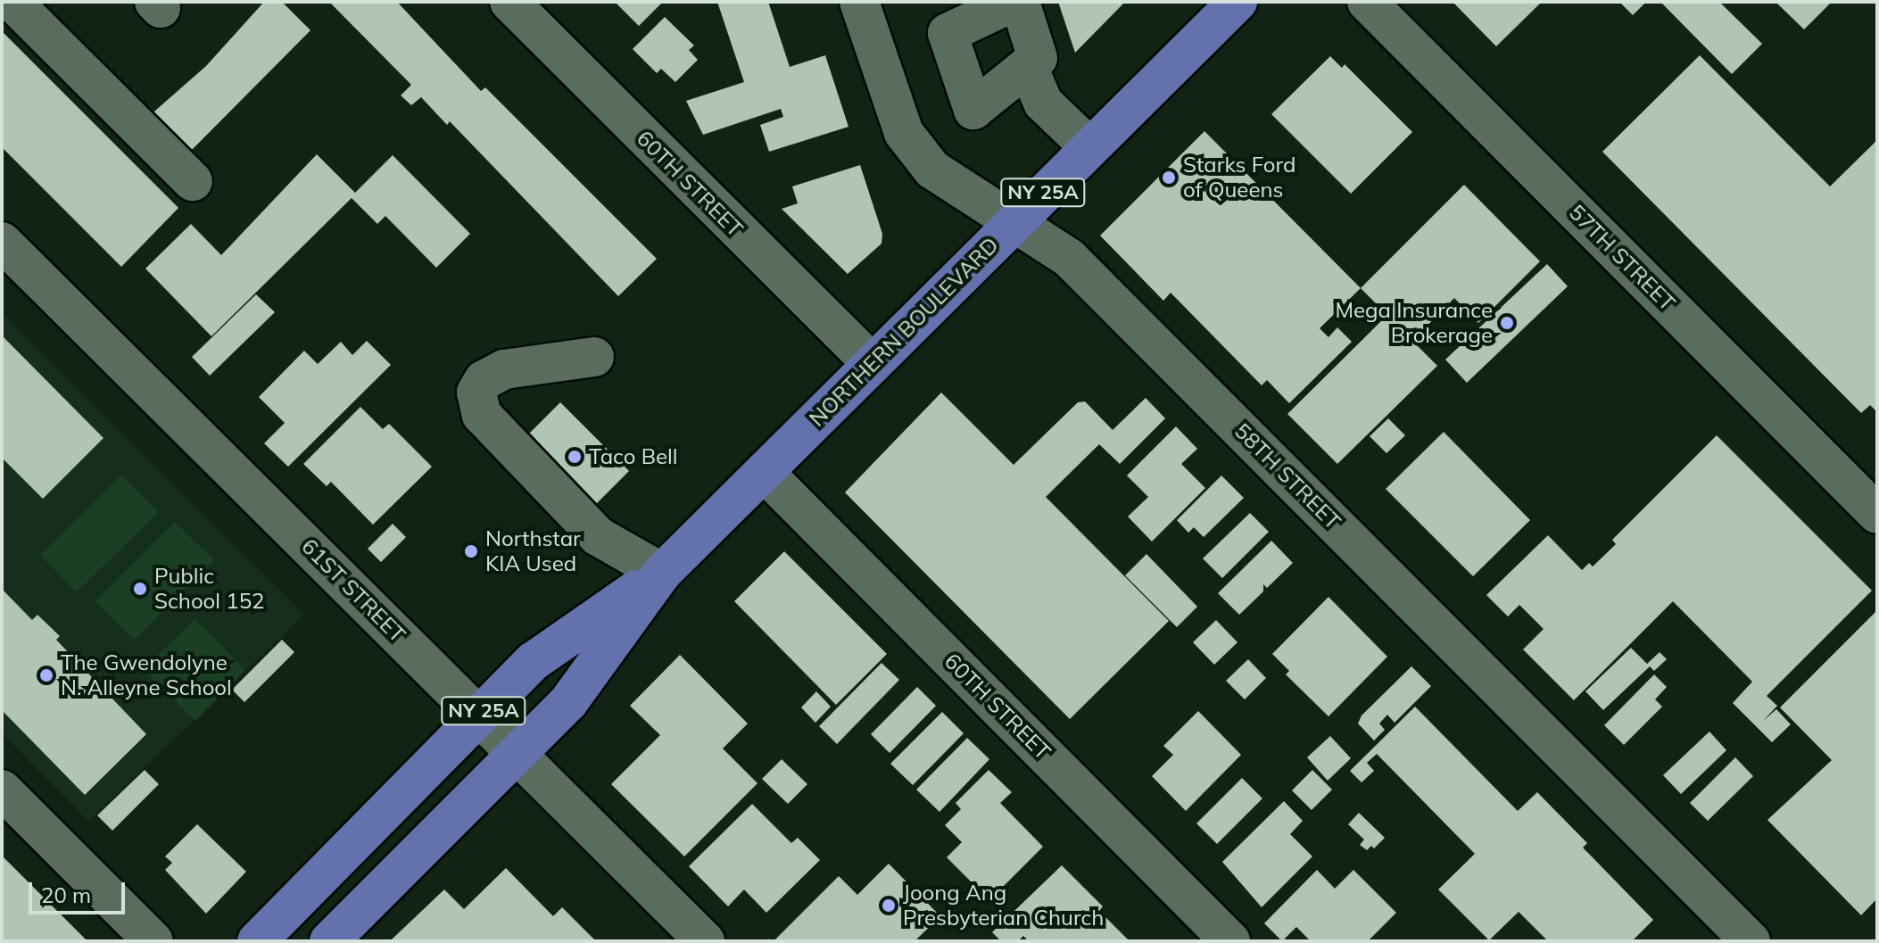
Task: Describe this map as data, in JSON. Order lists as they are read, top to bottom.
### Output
{
  "streets": {
    "main road": ["NY 25A", "NORTHERN BOULEVARD"],
    "street": [
      "60TH STREET",
      "57TH STREET",
      "58TH STREET",
      "61ST STREET"
    ]
  },
  "crossings": [
    ["60TH STREET", "NORTHERN BOULEVARD"],
    ["NORTHERN BOULEVARD", "58TH STREET"],
    ["NORTHERN BOULEVARD", "61ST STREET"]
  ],
  "places": [
    "Starks Ford of Queens",
    "Mega Insurance Brokerage",
    "Taco Bell",
    "Northstar KIA Used",
    "Public School 152",
    "The Gwendolyne N. Alleyne School",
    "Joong Ang Presbyterian Church"
  ],
  "scale_bar": "20 m"
}
